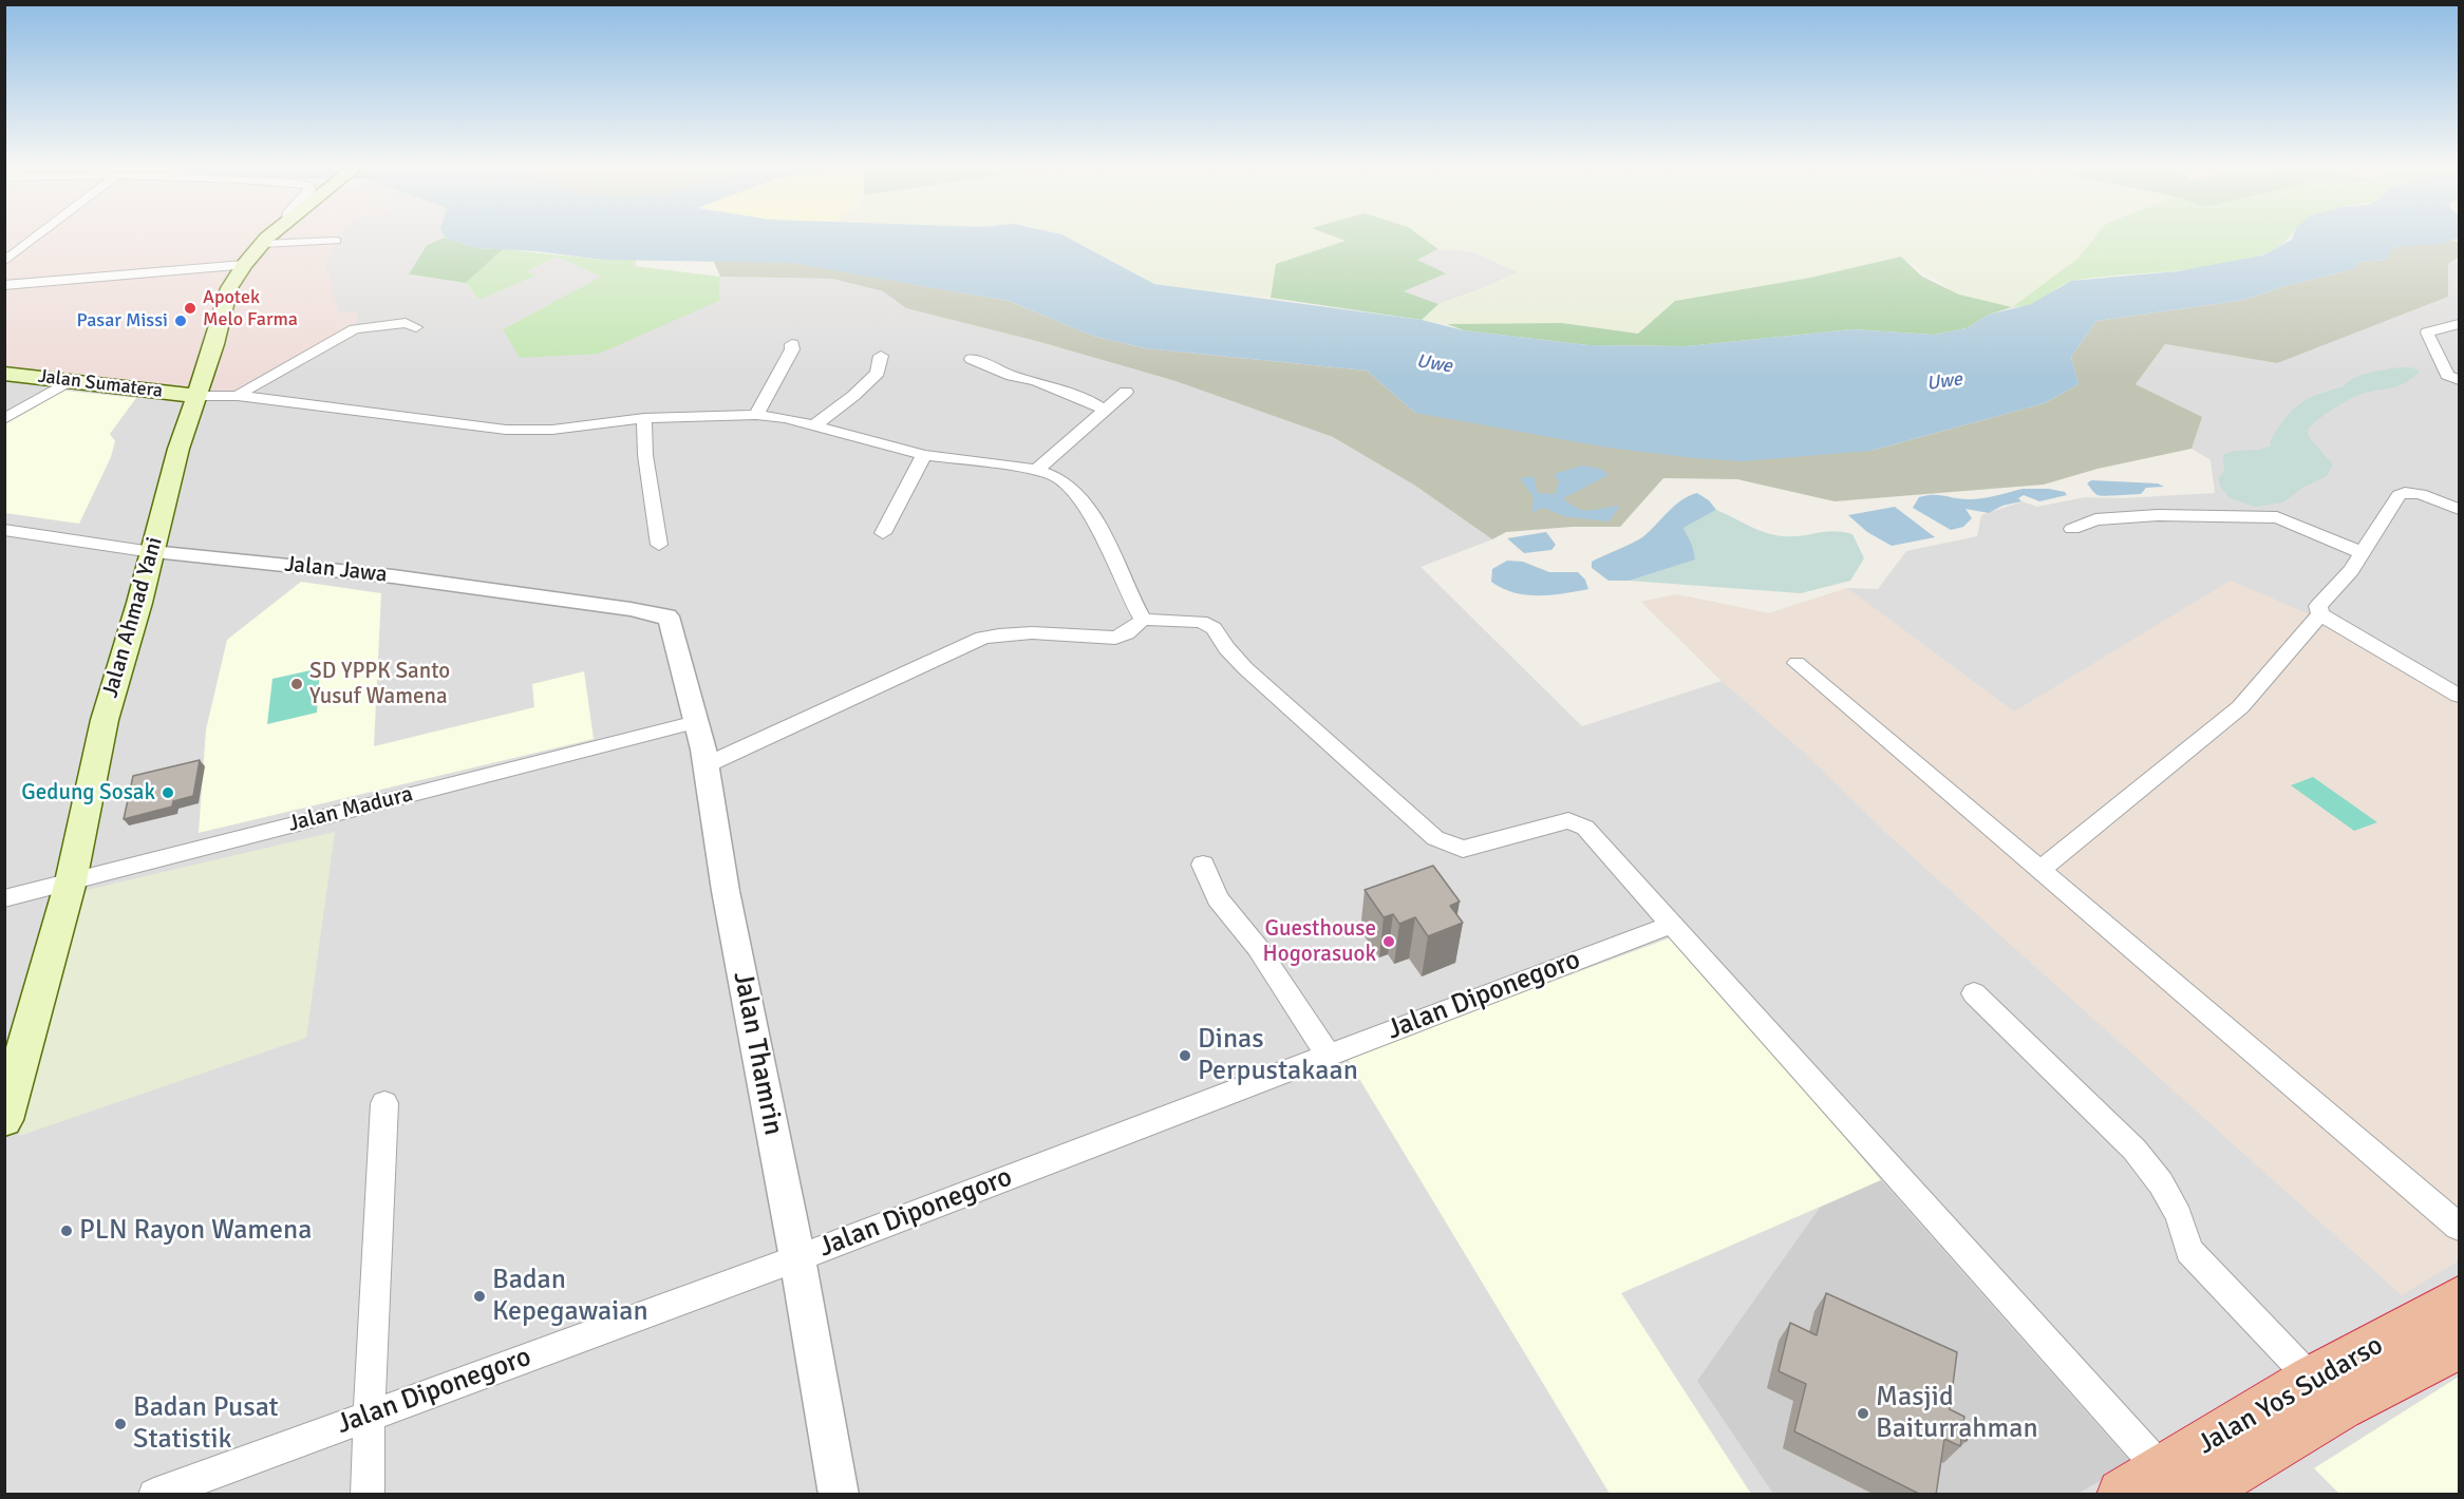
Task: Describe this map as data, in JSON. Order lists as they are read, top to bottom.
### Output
{
  "streets": {
    "highway": ["Jalan Yos Sudarso"],
    "main road": ["Jalan Sumatera", "Jalan Ahmad Yani"],
    "street": [
      "Jalan Jawa",
      "Jalan Madura",
      "Jalan Diponegoro",
      "Jalan Thamrin"
    ]
  },
  "crossings": [
    ["Jalan Sumatera", "Jalan Ahmad Yani"],
    ["Jalan Jawa", "Jalan Ahmad Yani"],
    ["Jalan Jawa", "Jalan Thamrin"],
    ["Jalan Ahmad Yani", "Jalan Madura"],
    ["Jalan Madura", "Jalan Thamrin"],
    ["Jalan Diponegoro", "Jalan Thamrin"]
  ],
  "water": ["Uwe"],
  "places": [
    "Apotek Melo Farma",
    "Pasar Missi",
    "SD YPPK Santo Yusuf Wamena",
    "Gedung Sosak",
    "Guesthouse Hogorasuok",
    "Dinas Perpustakaan",
    "PLN Rayon Wamena",
    "Badan Kepegawaian",
    "Masjid Baiturrahman",
    "Badan Pusat Statistik"
  ]
}
